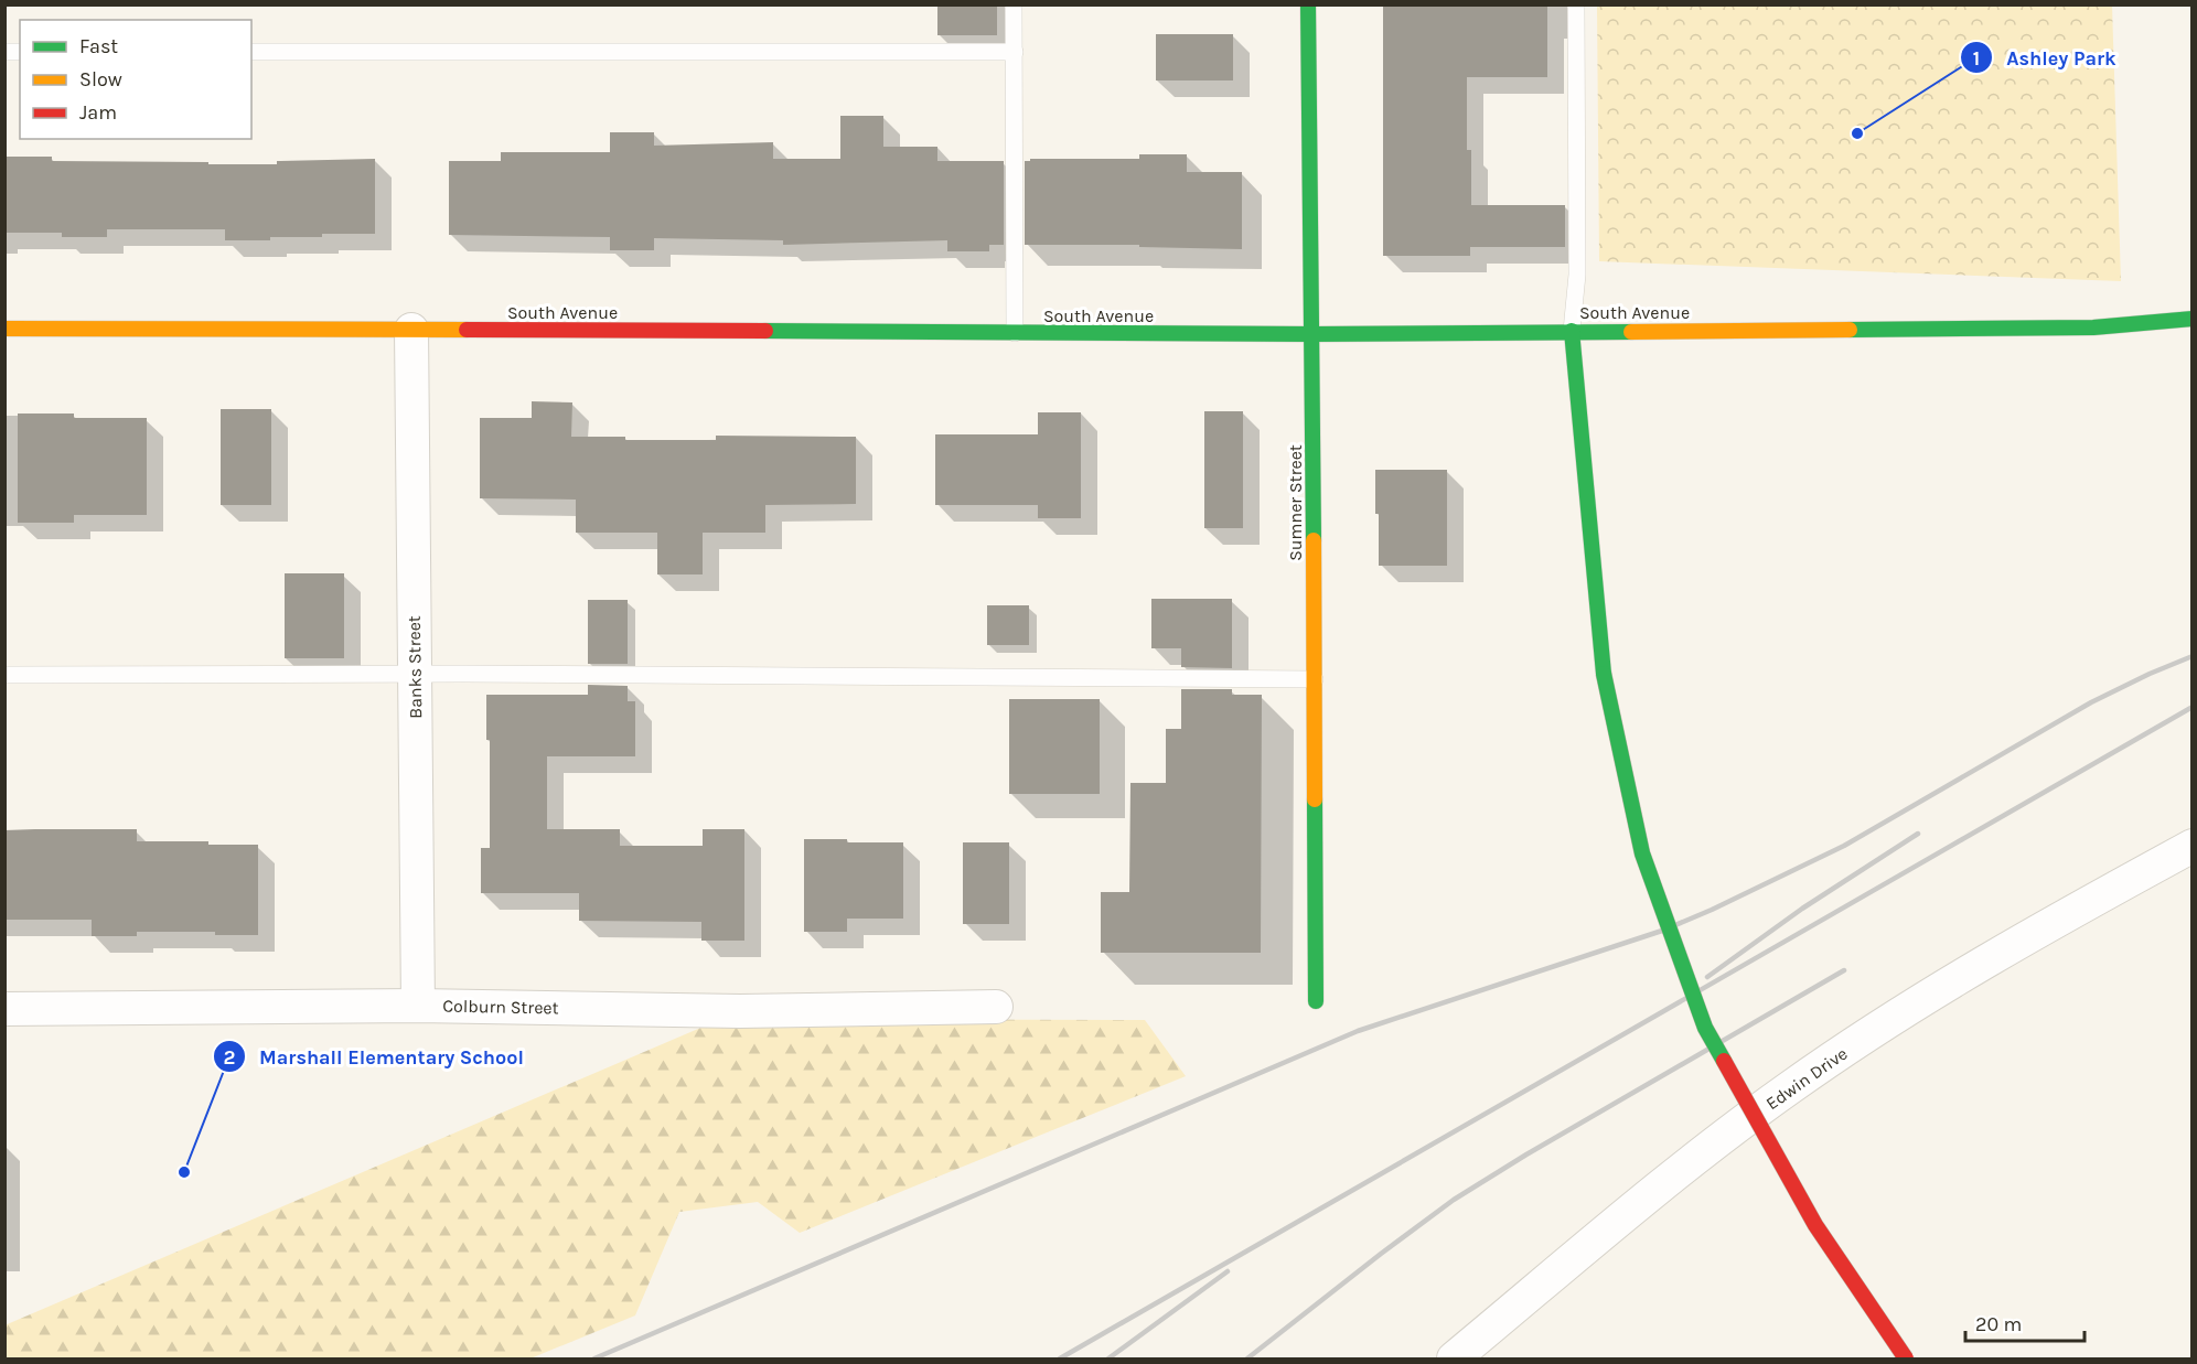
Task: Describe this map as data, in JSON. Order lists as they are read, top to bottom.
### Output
{
  "streets": {
    "main road": ["South Avenue", "Sumner Street"],
    "street": ["Banks Street", "Colburn Street", "Edwin Drive"]
  },
  "crossings": [
    ["South Avenue", "Sumner Street"],
    ["South Avenue", "Banks Street"],
    ["Banks Street", "Colburn Street"]
  ],
  "places": ["Ashley Park", "Marshall Elementary School"],
  "legend": ["Fast", "Slow", "Jam"],
  "scale_bar": "20 m"
}
